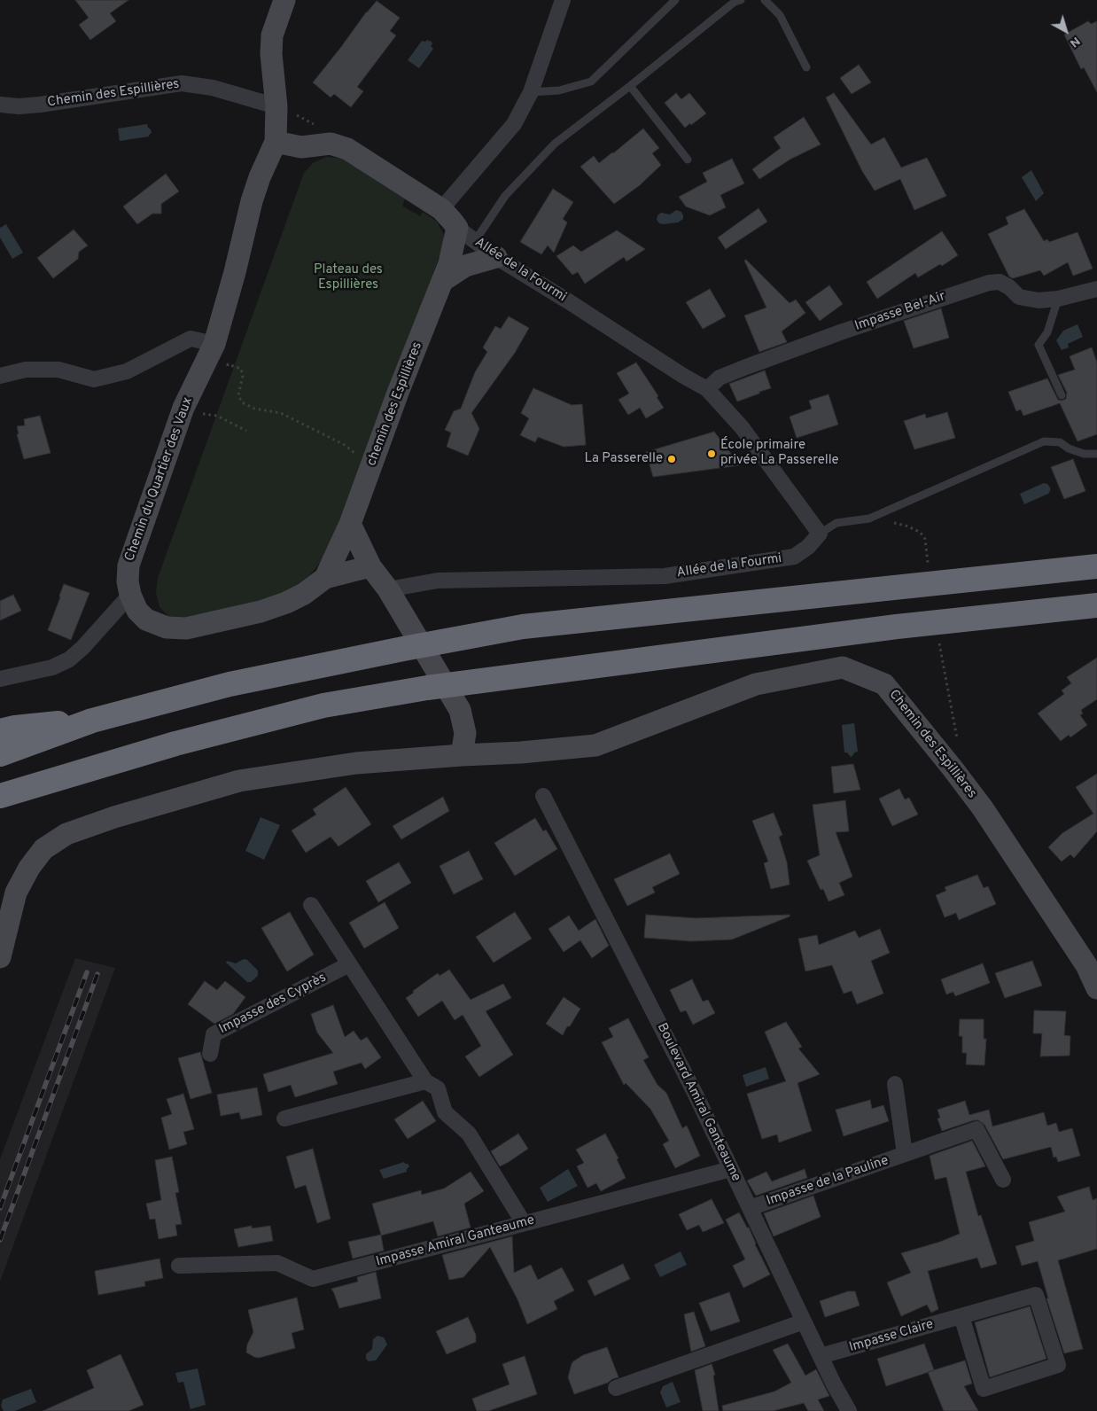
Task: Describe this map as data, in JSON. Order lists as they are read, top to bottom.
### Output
{
  "streets": {
    "street": [
      "Chemin des Espillières",
      "Allée de la Fourmi",
      "Impasse Bel-Air",
      "chemin des Espillières",
      "Chemin du Quartier des Vaux",
      "Impasse des Cyprès",
      "Boulevard Amiral Ganteaume",
      "Impasse de la Pauline",
      "Impasse Amiral Ganteaume",
      "Impasse Claire"
    ]
  },
  "crossings": [
    ["Chemin des Espillières", "Chemin du Quartier des Vaux"],
    ["Allée de la Fourmi", "Impasse Bel-Air"],
    ["Allée de la Fourmi", "chemin des Espillières"],
    ["chemin des Espillières", "Chemin du Quartier des Vaux"],
    ["Boulevard Amiral Ganteaume", "Impasse de la Pauline"],
    ["Boulevard Amiral Ganteaume", "Impasse Amiral Ganteaume"],
    ["Boulevard Amiral Ganteaume", "Impasse Claire"]
  ],
  "parks": ["Plateau des Espillières"],
  "places": ["École primaire privée La Passerelle", "La Passerelle"],
  "north": "bottom right"
}
